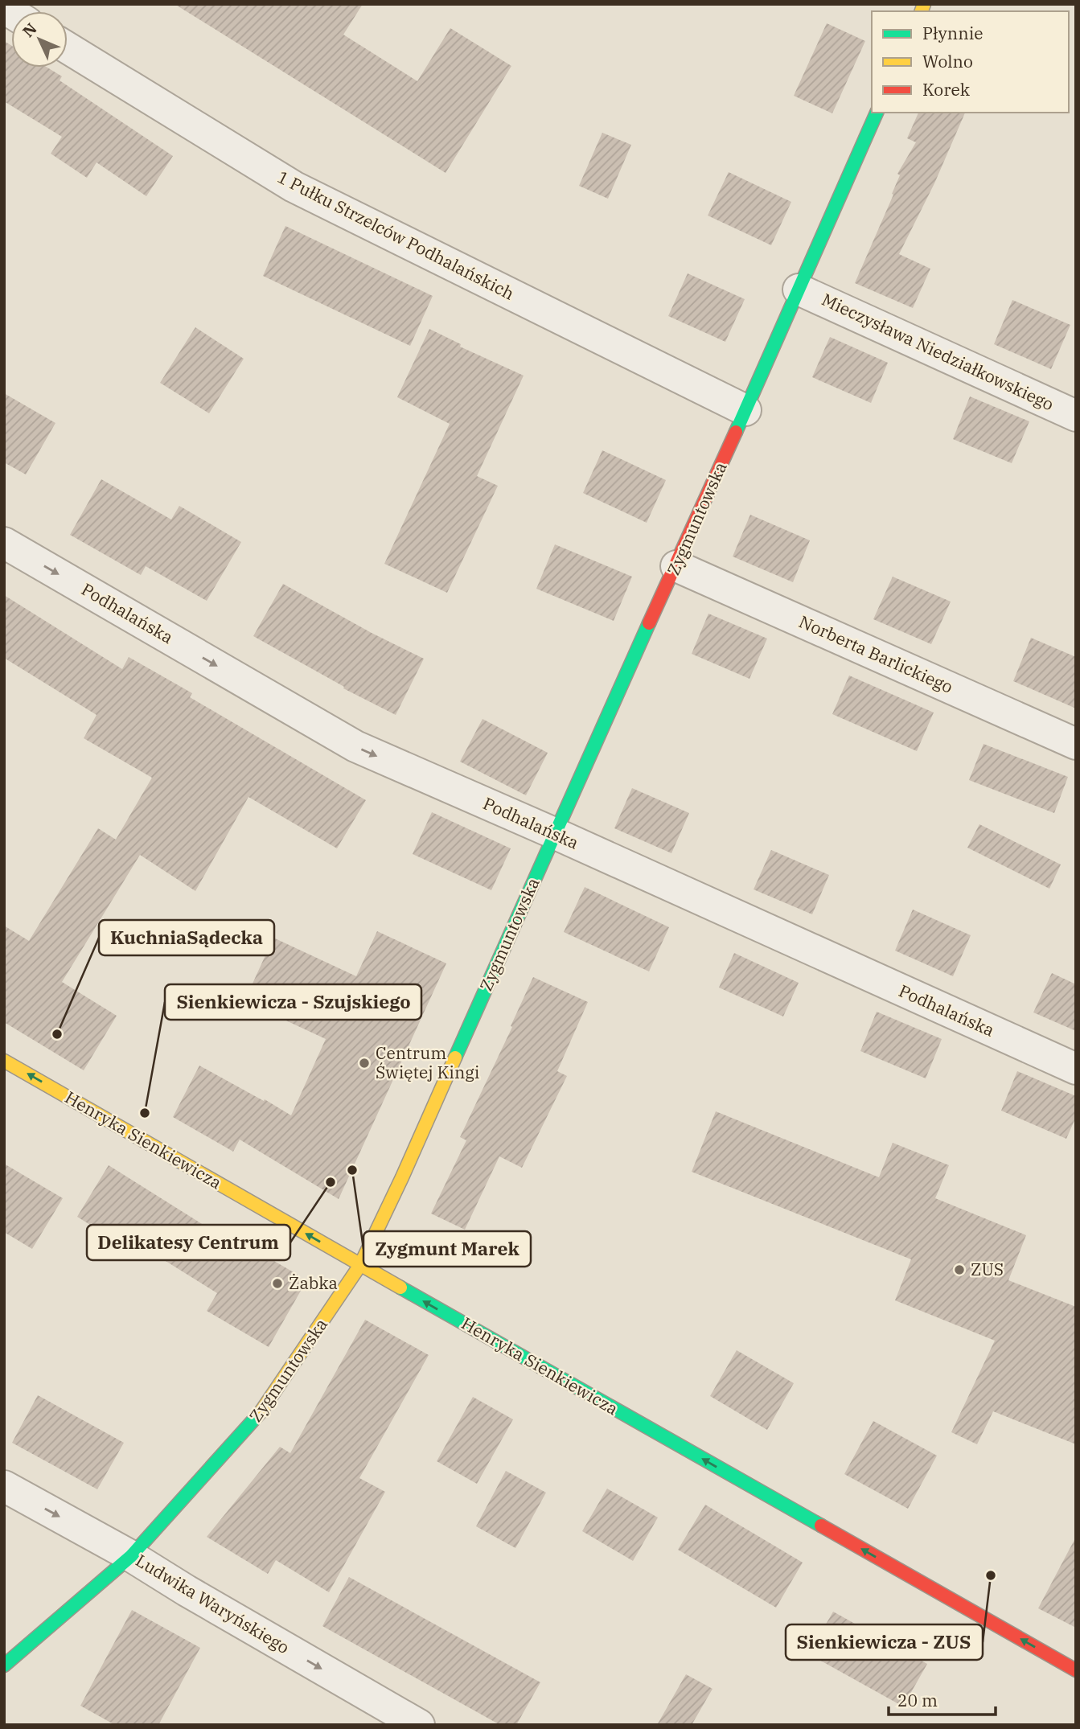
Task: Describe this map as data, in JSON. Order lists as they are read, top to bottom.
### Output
{
  "streets": {
    "main road": ["Zygmuntowska", "Henryka Sienkiewicza"],
    "street": [
      "1 Pułku Strzelców Podhalańskich",
      "Mieczysława Niedziałkowskiego",
      "Podhalańska",
      "Norberta Barlickiego",
      "Ludwika Waryńskiego"
    ]
  },
  "crossings": [
    ["1 Pułku Strzelców Podhalańskich", "Zygmuntowska"],
    ["Mieczysława Niedziałkowskiego", "Zygmuntowska"],
    ["Zygmuntowska", "Podhalańska"],
    ["Zygmuntowska", "Norberta Barlickiego"],
    ["Zygmuntowska", "Henryka Sienkiewicza"],
    ["Zygmuntowska", "Ludwika Waryńskiego"]
  ],
  "one_way": ["Podhalańska", "Henryka Sienkiewicza", "Ludwika Waryńskiego"],
  "places": [
    "KuchniaSądecka",
    "Centrum Świętej Kingi",
    "Sienkiewicza - Szujskiego",
    "Zygmunt Marek",
    "Delikatesy Centrum",
    "ZUS",
    "Żabka",
    "Sienkiewicza - ZUS"
  ],
  "legend": ["Płynnie", "Wolno", "Korek"],
  "scale_bar": "20 m",
  "north": "top left"
}
